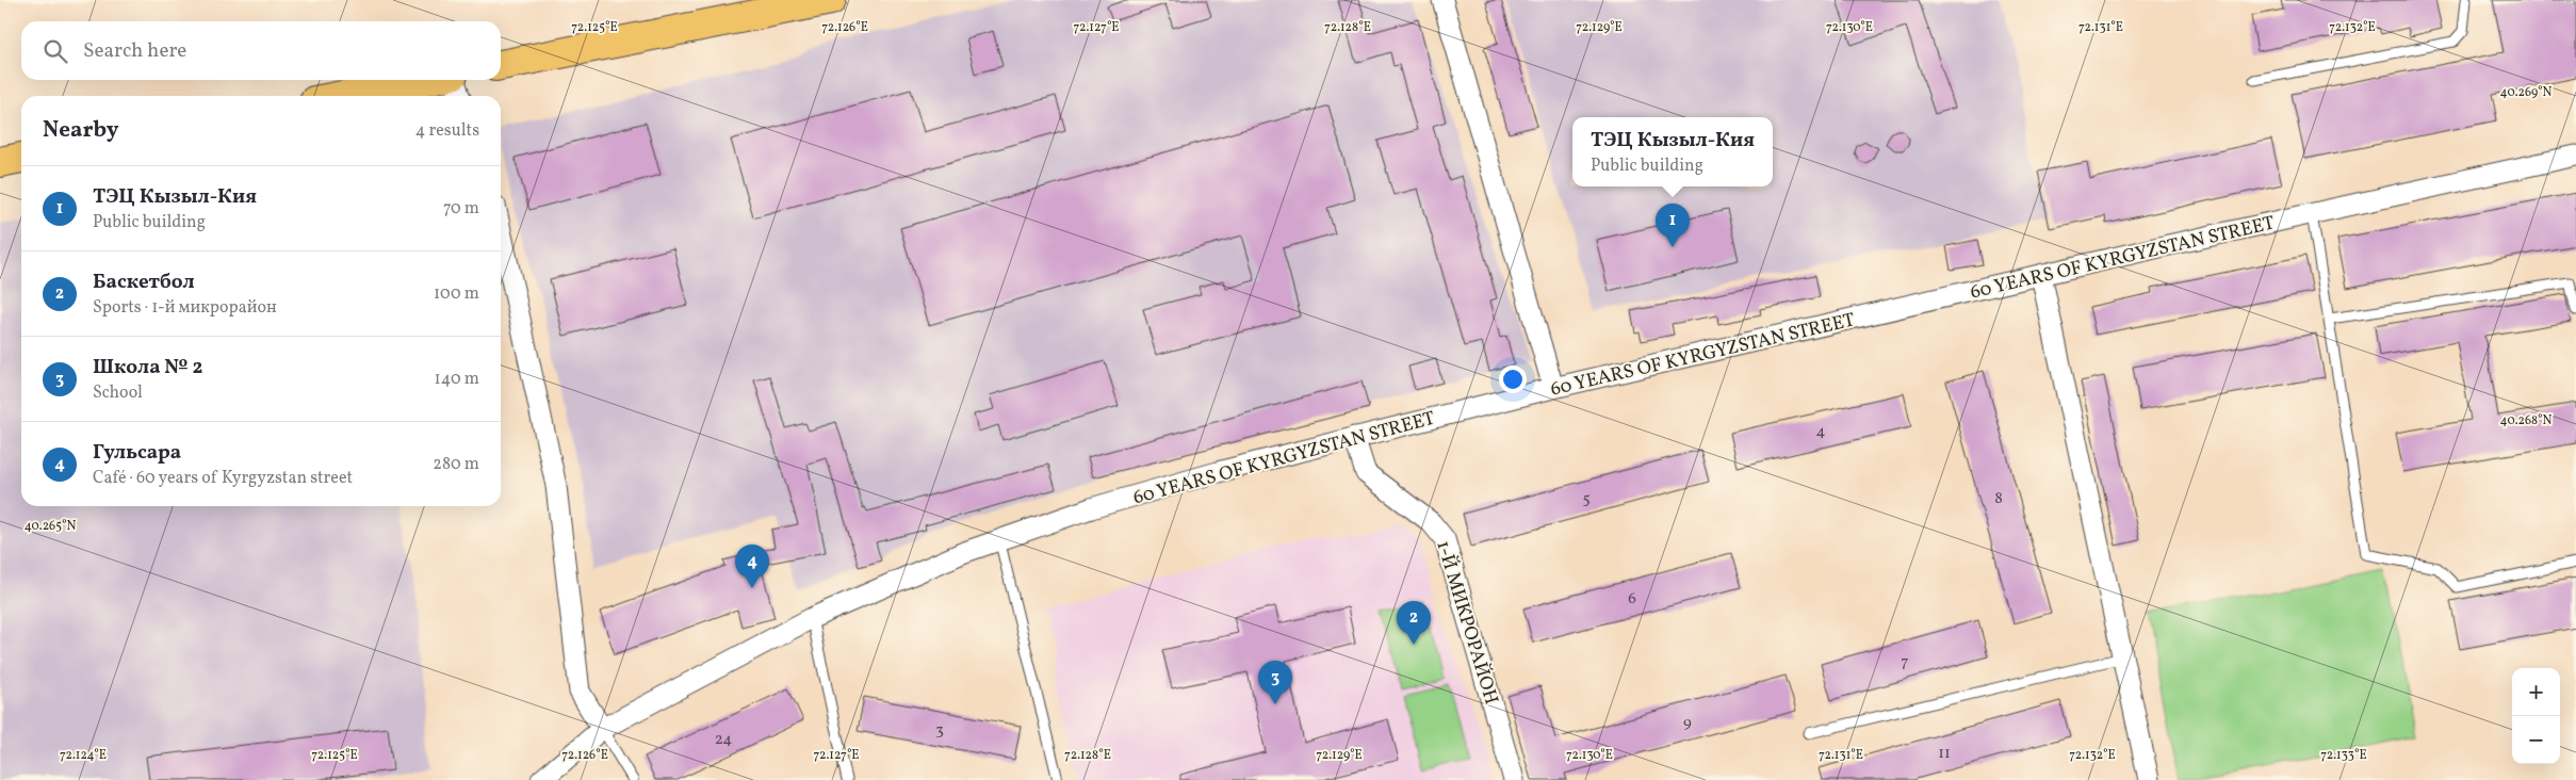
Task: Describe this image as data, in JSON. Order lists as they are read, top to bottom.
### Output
{
  "streets": {
    "street": ["60 YEARS OF KYRGYZSTAN STREET", "1-Й МИКРОРАЙОН"]
  },
  "crossings": [
    ["60 YEARS OF KYRGYZSTAN STREET", "1-Й МИКРОРАЙОН"]
  ],
  "house_numbers": [
    "4",
    "5",
    "8",
    "6",
    "7",
    "9",
    "3",
    "24",
    "11"
  ],
  "page": {
    "search": "Search here",
    "heading": ["Nearby", "4 results"],
    "popup": ["ТЭЦ Кызыл-Кия", "Public building"],
    "list": [
      {
        "mark": "1",
        "name": "ТЭЦ Кызыл-Кия",
        "note": "Public building",
        "value": "70 m"
      },
      {
        "mark": "2",
        "name": "Баскетбол",
        "note": "Sports · 1-й микрорайон",
        "value": "100 m"
      },
      {
        "mark": "3",
        "name": "Школа № 2",
        "note": "School",
        "value": "140 m"
      },
      {
        "mark": "4",
        "name": "Гульсара",
        "note": "Café · 60 years of Kyrgyzstan street",
        "value": "280 m"
      }
    ],
    "pins": [
      "1",
      "4",
      "2",
      "3"
    ],
    "map_buttons": ["+", "−"]
  },
  "coordinates": [
    "72.125°E",
    "72.126°E",
    "72.127°E",
    "72.128°E",
    "72.129°E",
    "72.130°E",
    "72.131°E",
    "72.132°E",
    "40.269°N",
    "40.268°N",
    "40.265°N",
    "72.124°E",
    "72.133°E"
  ]
}
